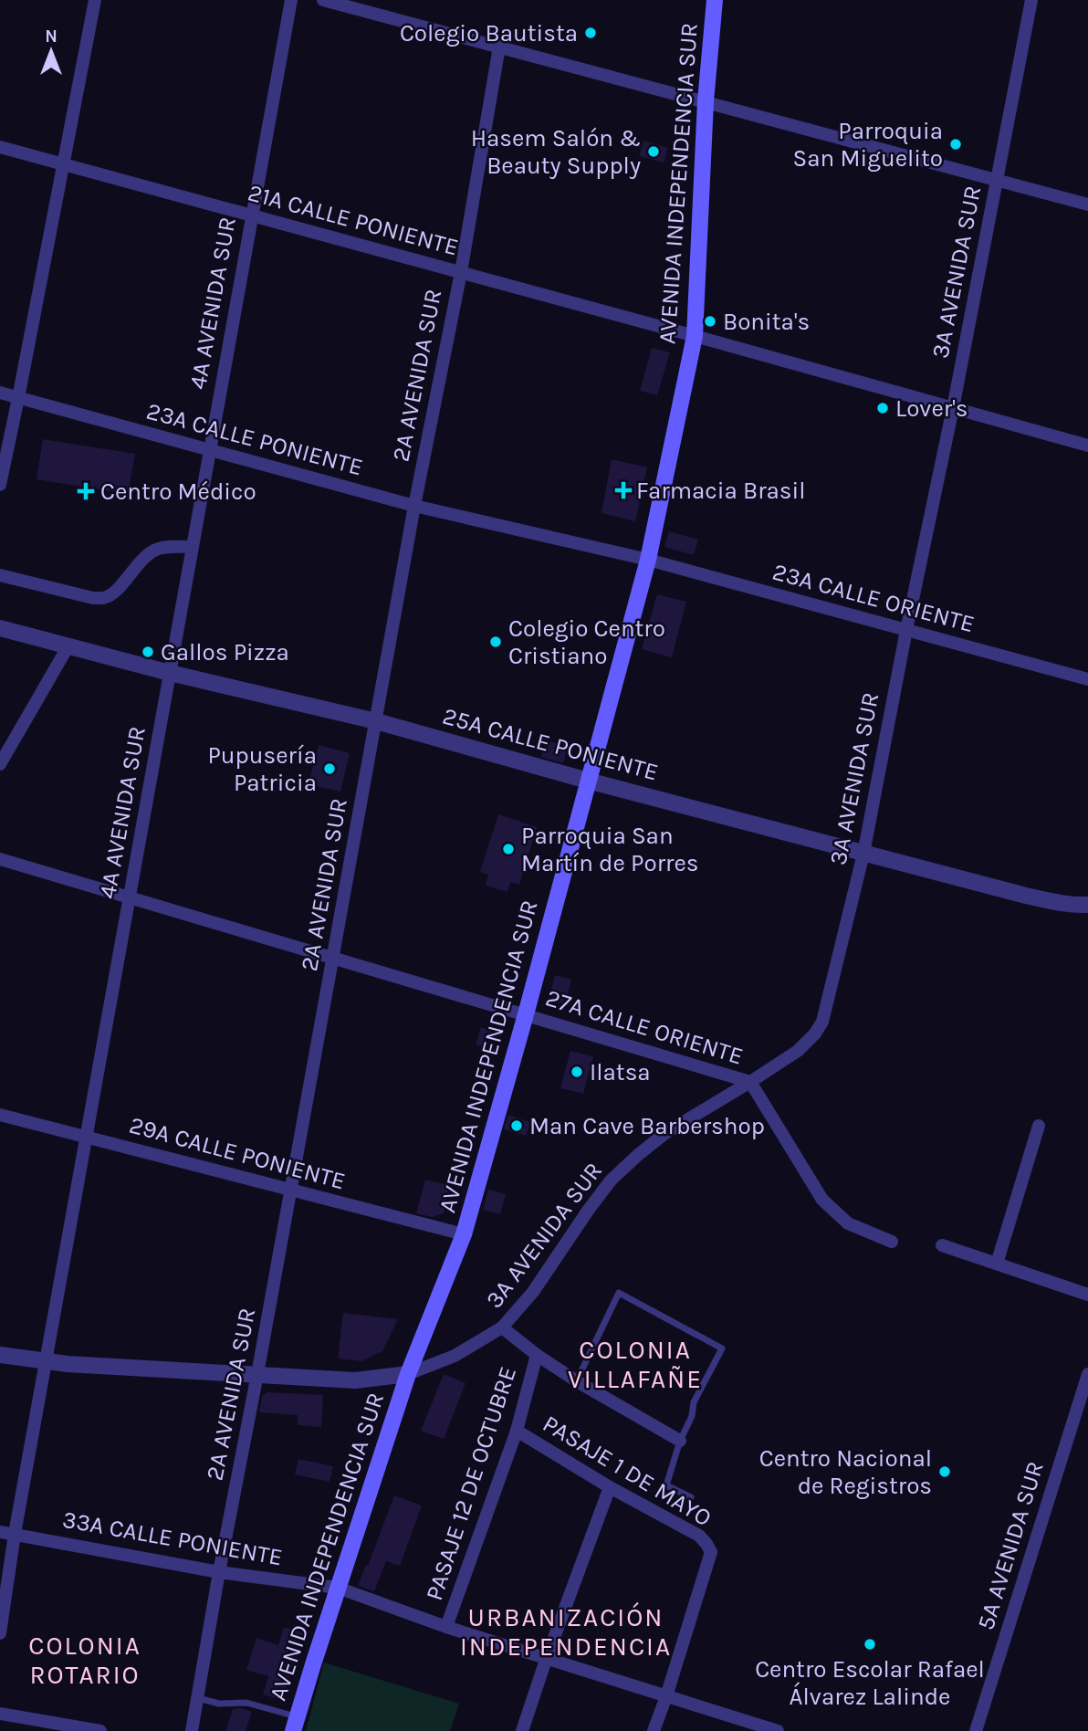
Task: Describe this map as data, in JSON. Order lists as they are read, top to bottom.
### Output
{
  "streets": {
    "main road": ["AVENIDA INDEPENDENCIA SUR"],
    "street": [
      "21A CALLE PONIENTE",
      "3A AVENIDA SUR",
      "4A AVENIDA SUR",
      "2A AVENIDA SUR",
      "23A CALLE PONIENTE",
      "23A CALLE ORIENTE",
      "25A CALLE PONIENTE",
      "27A CALLE ORIENTE",
      "29A CALLE PONIENTE",
      "PASAJE 1 DE MAYO",
      "PASAJE 12 DE OCTUBRE",
      "33A CALLE PONIENTE",
      "5A AVENIDA SUR"
    ]
  },
  "crossings": [
    ["AVENIDA INDEPENDENCIA SUR", "21A CALLE PONIENTE"],
    ["AVENIDA INDEPENDENCIA SUR", "3A AVENIDA SUR"],
    ["AVENIDA INDEPENDENCIA SUR", "23A CALLE PONIENTE"],
    ["AVENIDA INDEPENDENCIA SUR", "23A CALLE ORIENTE"],
    ["AVENIDA INDEPENDENCIA SUR", "25A CALLE PONIENTE"],
    ["AVENIDA INDEPENDENCIA SUR", "27A CALLE ORIENTE"],
    ["AVENIDA INDEPENDENCIA SUR", "29A CALLE PONIENTE"],
    ["AVENIDA INDEPENDENCIA SUR", "33A CALLE PONIENTE"],
    ["21A CALLE PONIENTE", "3A AVENIDA SUR"],
    ["21A CALLE PONIENTE", "4A AVENIDA SUR"],
    ["21A CALLE PONIENTE", "2A AVENIDA SUR"],
    ["3A AVENIDA SUR", "23A CALLE ORIENTE"],
    ["3A AVENIDA SUR", "25A CALLE PONIENTE"],
    ["3A AVENIDA SUR", "27A CALLE ORIENTE"],
    ["4A AVENIDA SUR", "23A CALLE PONIENTE"],
    ["4A AVENIDA SUR", "25A CALLE PONIENTE"],
    ["4A AVENIDA SUR", "27A CALLE ORIENTE"],
    ["4A AVENIDA SUR", "29A CALLE PONIENTE"],
    ["4A AVENIDA SUR", "33A CALLE PONIENTE"],
    ["2A AVENIDA SUR", "23A CALLE PONIENTE"],
    ["2A AVENIDA SUR", "25A CALLE PONIENTE"],
    ["2A AVENIDA SUR", "27A CALLE ORIENTE"],
    ["2A AVENIDA SUR", "29A CALLE PONIENTE"],
    ["2A AVENIDA SUR", "33A CALLE PONIENTE"],
    ["23A CALLE PONIENTE", "23A CALLE ORIENTE"],
    ["PASAJE 1 DE MAYO", "PASAJE 12 DE OCTUBRE"],
    ["PASAJE 1 DE MAYO", "33A CALLE PONIENTE"],
    ["PASAJE 12 DE OCTUBRE", "33A CALLE PONIENTE"]
  ],
  "districts": ["COLONIA VILLAFAÑE", "URBANIZACIÓN INDEPENDENCIA", "COLONIA ROTARIO"],
  "places": {
    "other": [
      "Colegio Bautista",
      "Parroquia San Miguelito",
      "Hasem Salón & Beauty Supply",
      "Bonita's",
      "Lover's",
      "Colegio Centro Cristiano",
      "Gallos Pizza",
      "Pupusería Patricia",
      "Parroquia San Martín de Porres",
      "Ilatsa",
      "Man Cave Barbershop",
      "Centro Nacional de Registros",
      "Centro Escolar Rafael Álvarez Lalinde"
    ],
    "health": ["Farmacia Brasil", "Centro Médico"]
  },
  "north": "top"
}
